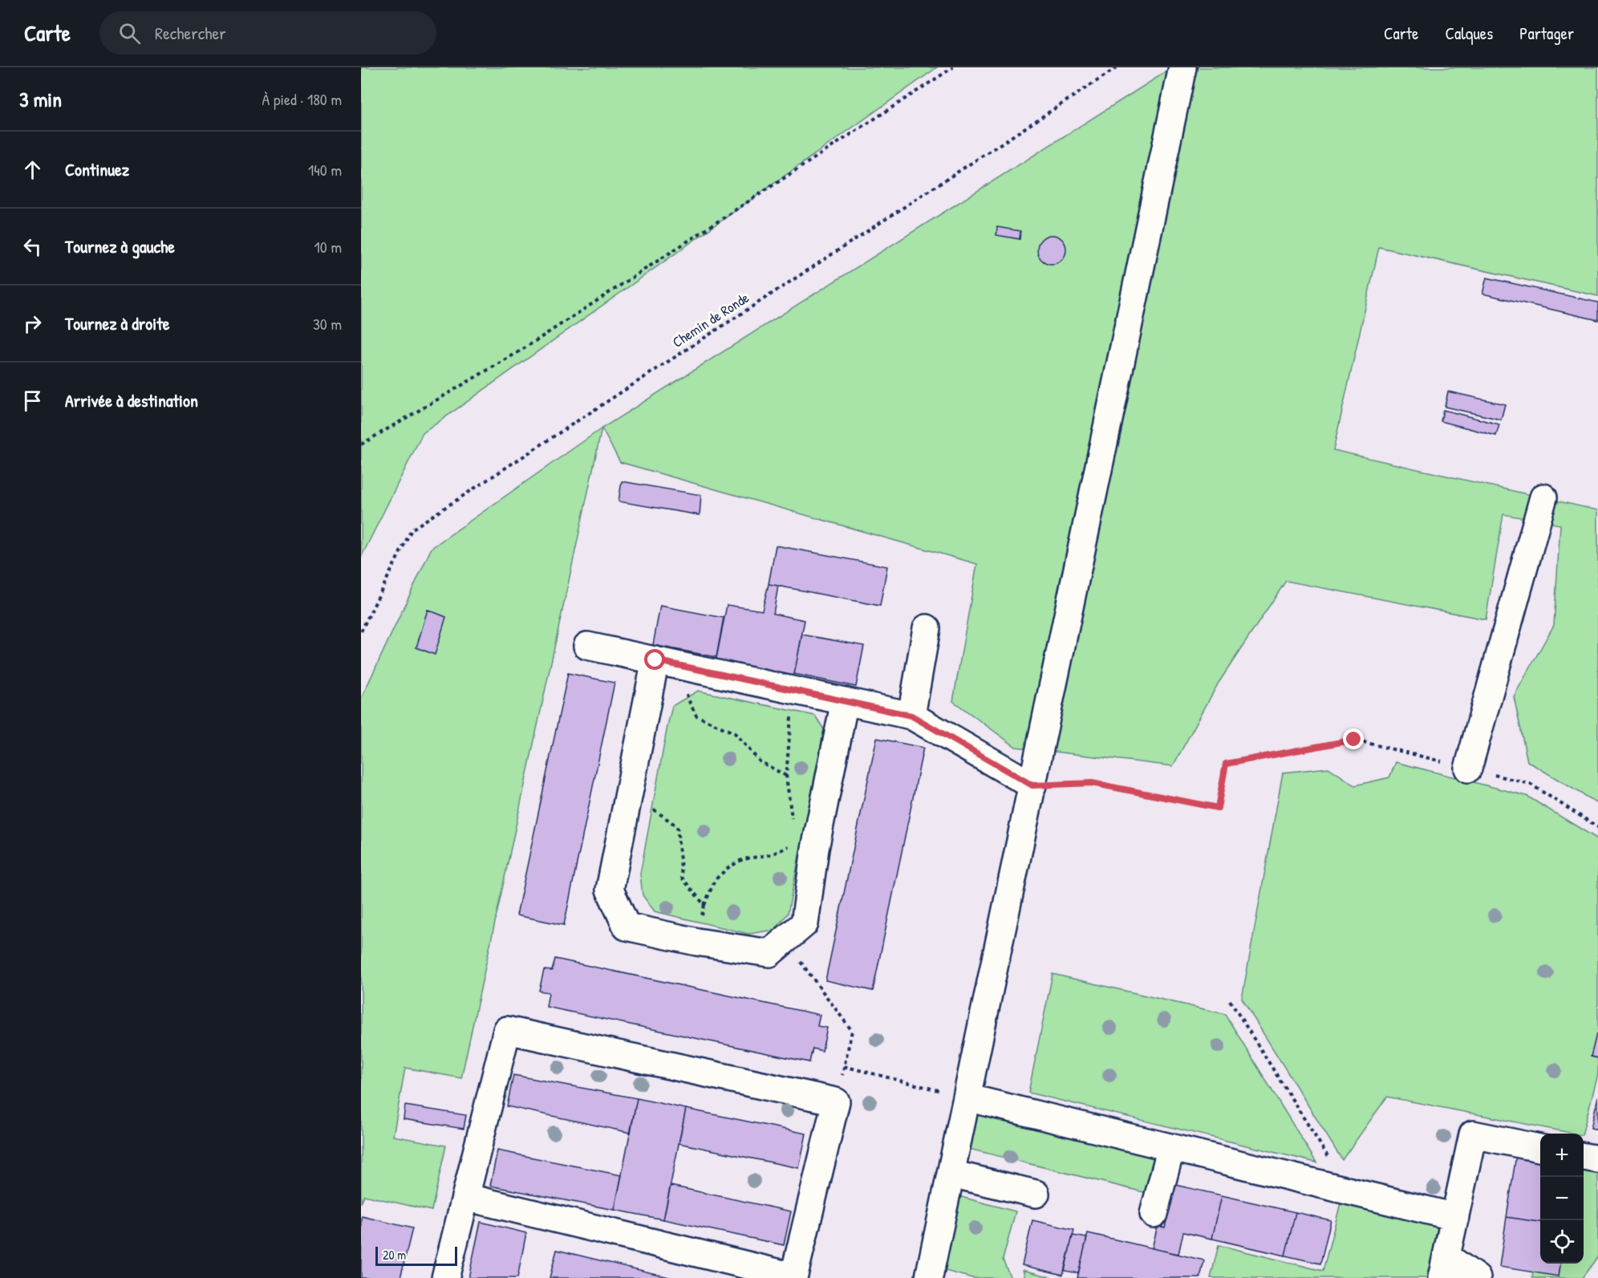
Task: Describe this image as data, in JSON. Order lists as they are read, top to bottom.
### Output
{
  "streets": {
    "path": ["Chemin de Ronde"]
  },
  "scale_bar": "20 m",
  "page": {
    "header": "Carte",
    "search": "Rechercher",
    "nav": ["Carte", "Calques", "Partager"],
    "heading": ["3 min", "À pied · 180 m"],
    "list": [
      ["Continuez", "140 m"],
      ["Tournez à gauche", "10 m"],
      ["Tournez à droite", "30 m"],
      "Arrivée à destination"
    ],
    "map_buttons": ["+", "−"],
    "scale": "20 m"
  }
}
